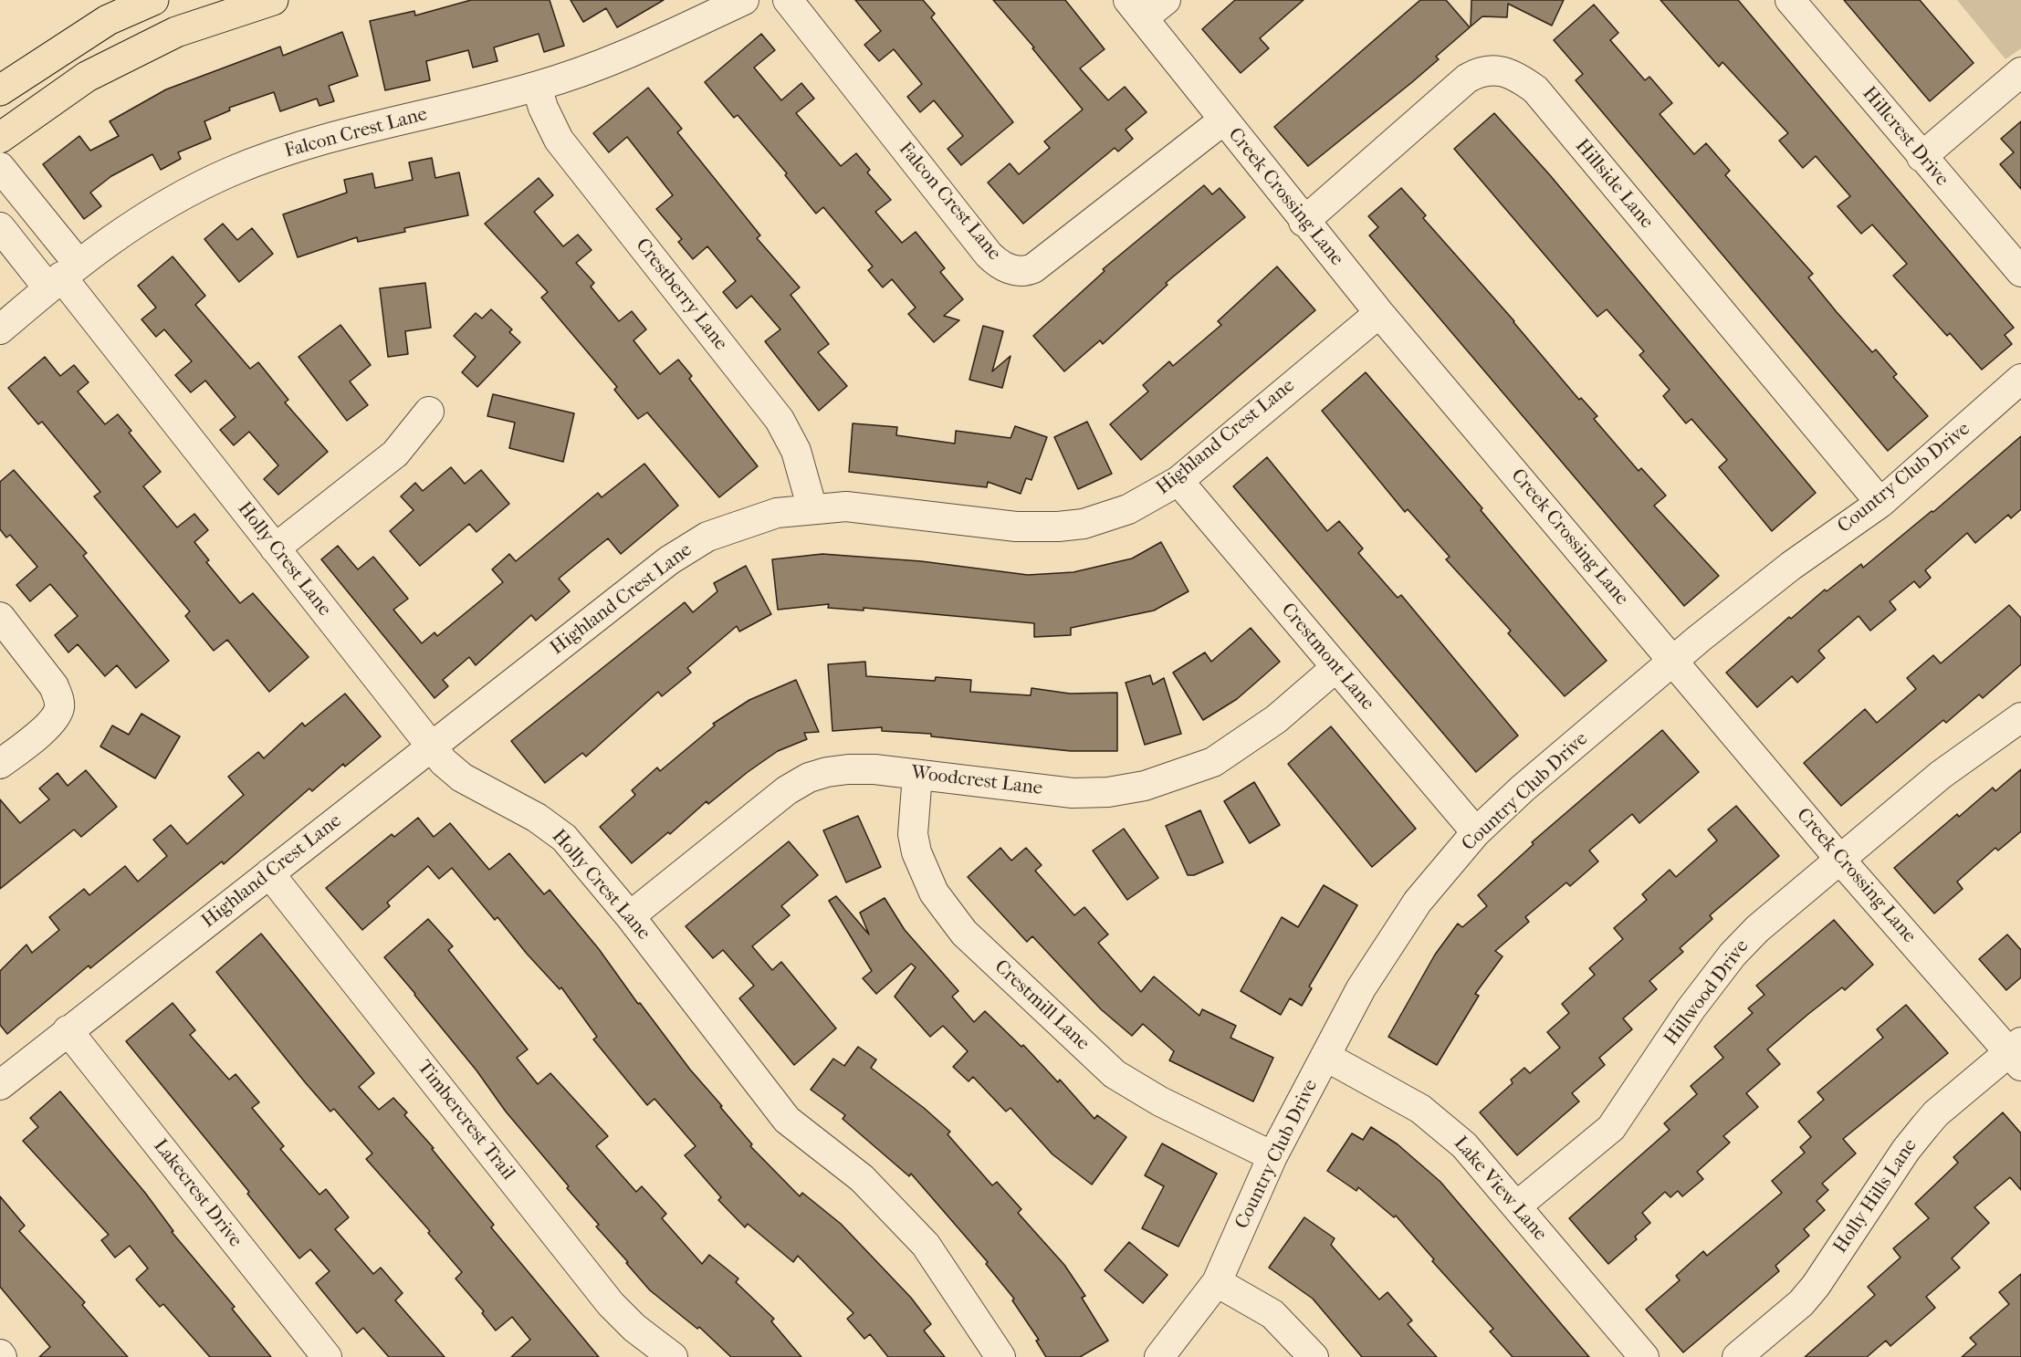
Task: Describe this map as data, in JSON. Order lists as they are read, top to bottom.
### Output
{
  "streets": {
    "street": [
      "Falcon Crest Lane",
      "Hillcrest Drive",
      "Hillside Lane",
      "Creek Crossing Lane",
      "Crestberry Lane",
      "Highland Crest Lane",
      "Country Club Drive",
      "Holly Crest Lane",
      "Crestmont Lane",
      "Woodcrest Lane",
      "Hillwood Drive",
      "Crestmill Lane",
      "Timbercrest Trail",
      "Lake View Lane",
      "Lakecrest Drive",
      "Holly Hills Lane"
    ]
  },
  "crossings": [
    ["Falcon Crest Lane", "Creek Crossing Lane"],
    ["Falcon Crest Lane", "Crestberry Lane"],
    ["Falcon Crest Lane", "Holly Crest Lane"],
    ["Hillside Lane", "Creek Crossing Lane"],
    ["Hillside Lane", "Country Club Drive"],
    ["Creek Crossing Lane", "Highland Crest Lane"],
    ["Creek Crossing Lane", "Country Club Drive"],
    ["Creek Crossing Lane", "Hillwood Drive"],
    ["Creek Crossing Lane", "Holly Hills Lane"],
    ["Crestberry Lane", "Highland Crest Lane"],
    ["Highland Crest Lane", "Holly Crest Lane"],
    ["Highland Crest Lane", "Crestmont Lane"],
    ["Highland Crest Lane", "Timbercrest Trail"],
    ["Highland Crest Lane", "Lakecrest Drive"],
    ["Country Club Drive", "Crestmont Lane"],
    ["Country Club Drive", "Crestmill Lane"],
    ["Country Club Drive", "Lake View Lane"],
    ["Holly Crest Lane", "Woodcrest Lane"],
    ["Crestmont Lane", "Woodcrest Lane"],
    ["Woodcrest Lane", "Crestmill Lane"],
    ["Hillwood Drive", "Lake View Lane"]
  ]
}
